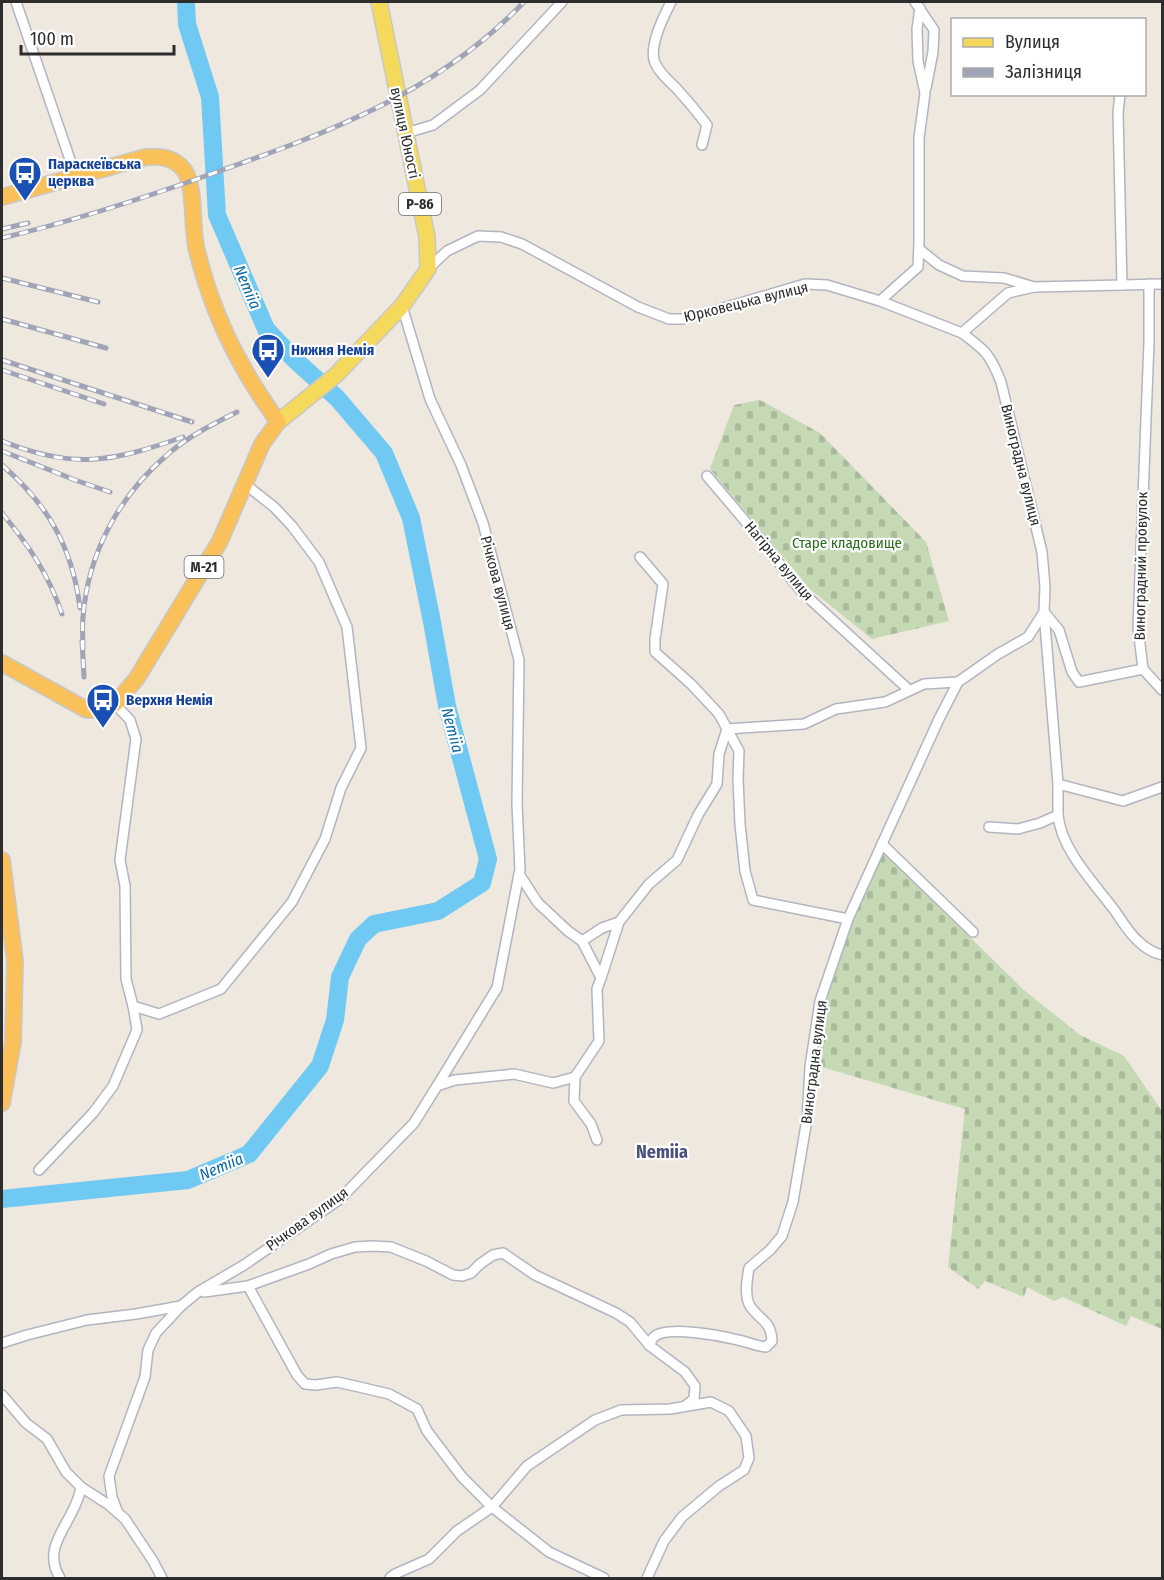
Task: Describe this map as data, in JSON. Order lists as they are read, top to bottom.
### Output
{
  "streets": {
    "highway": ["М-21"],
    "main road": ["вулиця Юності", "Р-86"],
    "street": [
      "Юрковецька вулиця",
      "Виноградна вулиця",
      "Нагірна вулиця",
      "Виноградний провулок",
      "Річкова вулиця"
    ]
  },
  "crossings": [
    ["вулиця Юності", "Юрковецька вулиця"],
    ["Юрковецька вулиця", "Виноградна вулиця"]
  ],
  "districts": ["Nemiia"],
  "water": ["Nemiia"],
  "parks": ["Старе кладовище"],
  "places": {
    "bus stop": ["Параскеївська церква", "Нижня Немія", "Верхня Немія"]
  },
  "legend": ["Вулиця", "Залізниця"],
  "scale_bar": "100 m"
}
